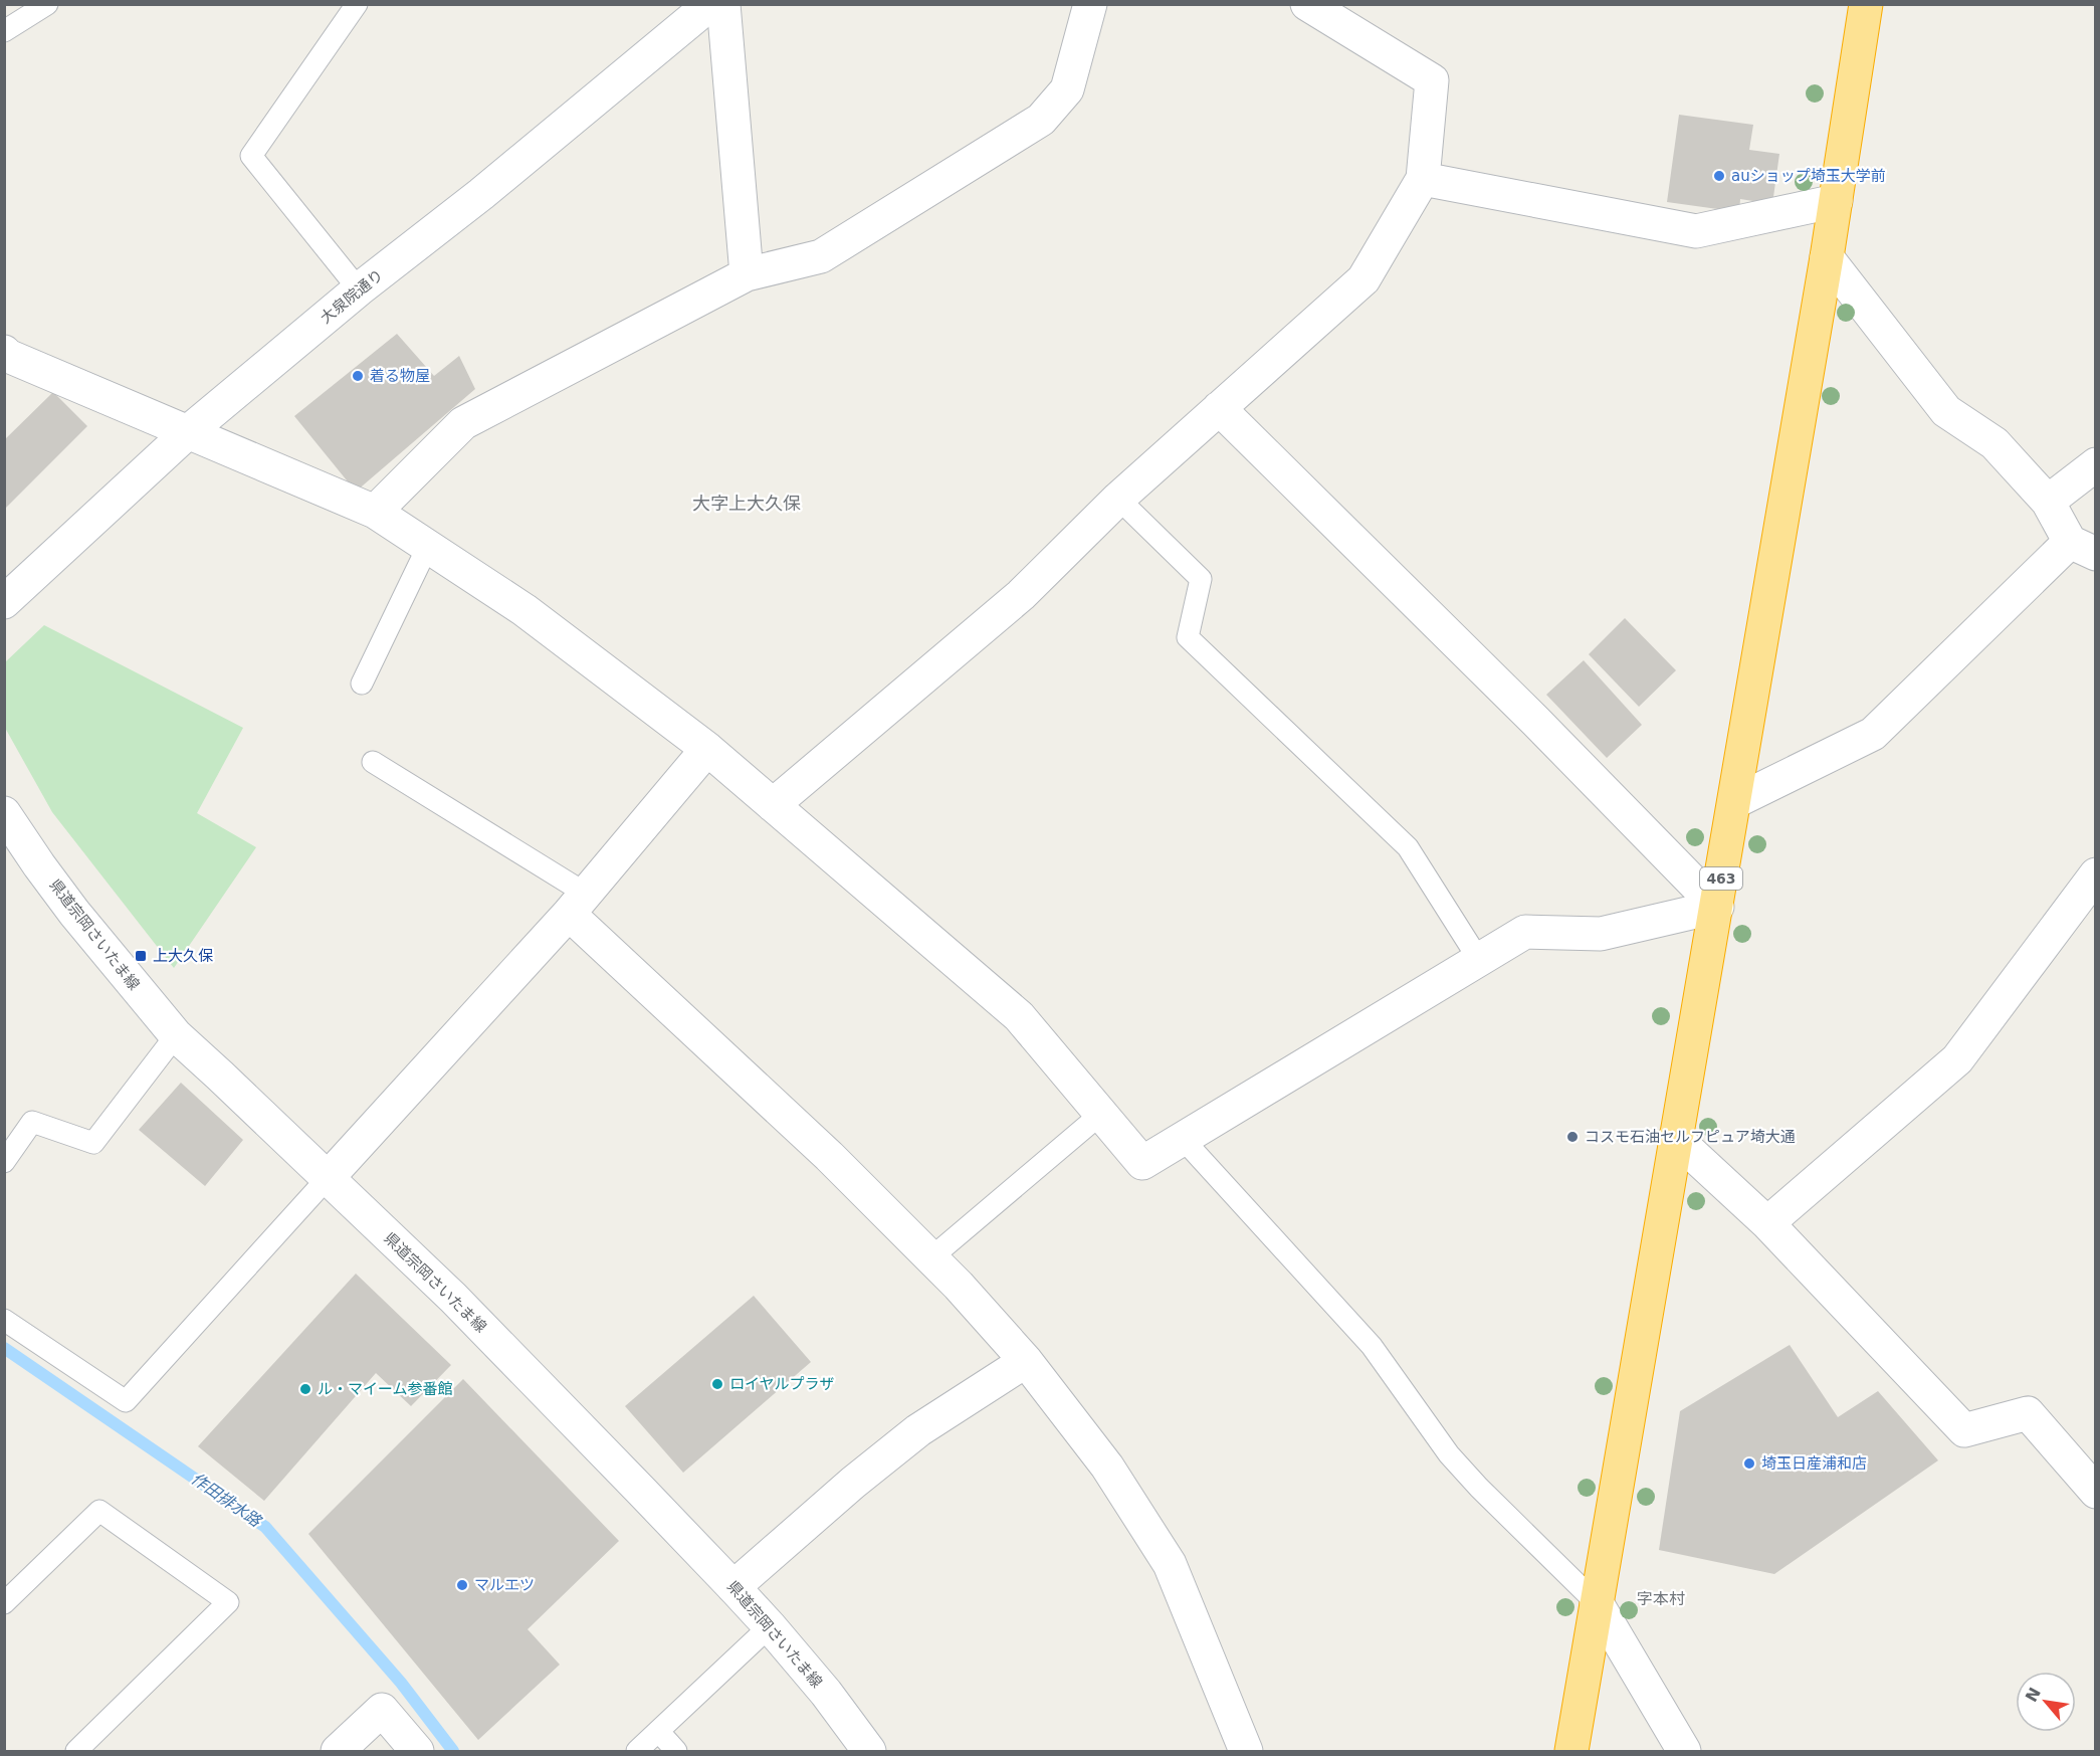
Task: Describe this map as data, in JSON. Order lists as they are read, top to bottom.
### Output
{
  "streets": {
    "highway": ["463"],
    "street": ["大泉院通り", "県道宗岡さいたま線"]
  },
  "districts": ["大字上大久保", "字本村"],
  "water": ["作田排水路"],
  "places": {
    "other": [
      "auショップ埼玉大学前",
      "着る物屋",
      "コスモ石油セルフピュア埼大通",
      "ロイヤルプラザ",
      "ル・マイーム参番館",
      "埼玉日産浦和店",
      "マルエツ"
    ],
    "transit": ["上大久保"]
  },
  "north": "top left"
}
